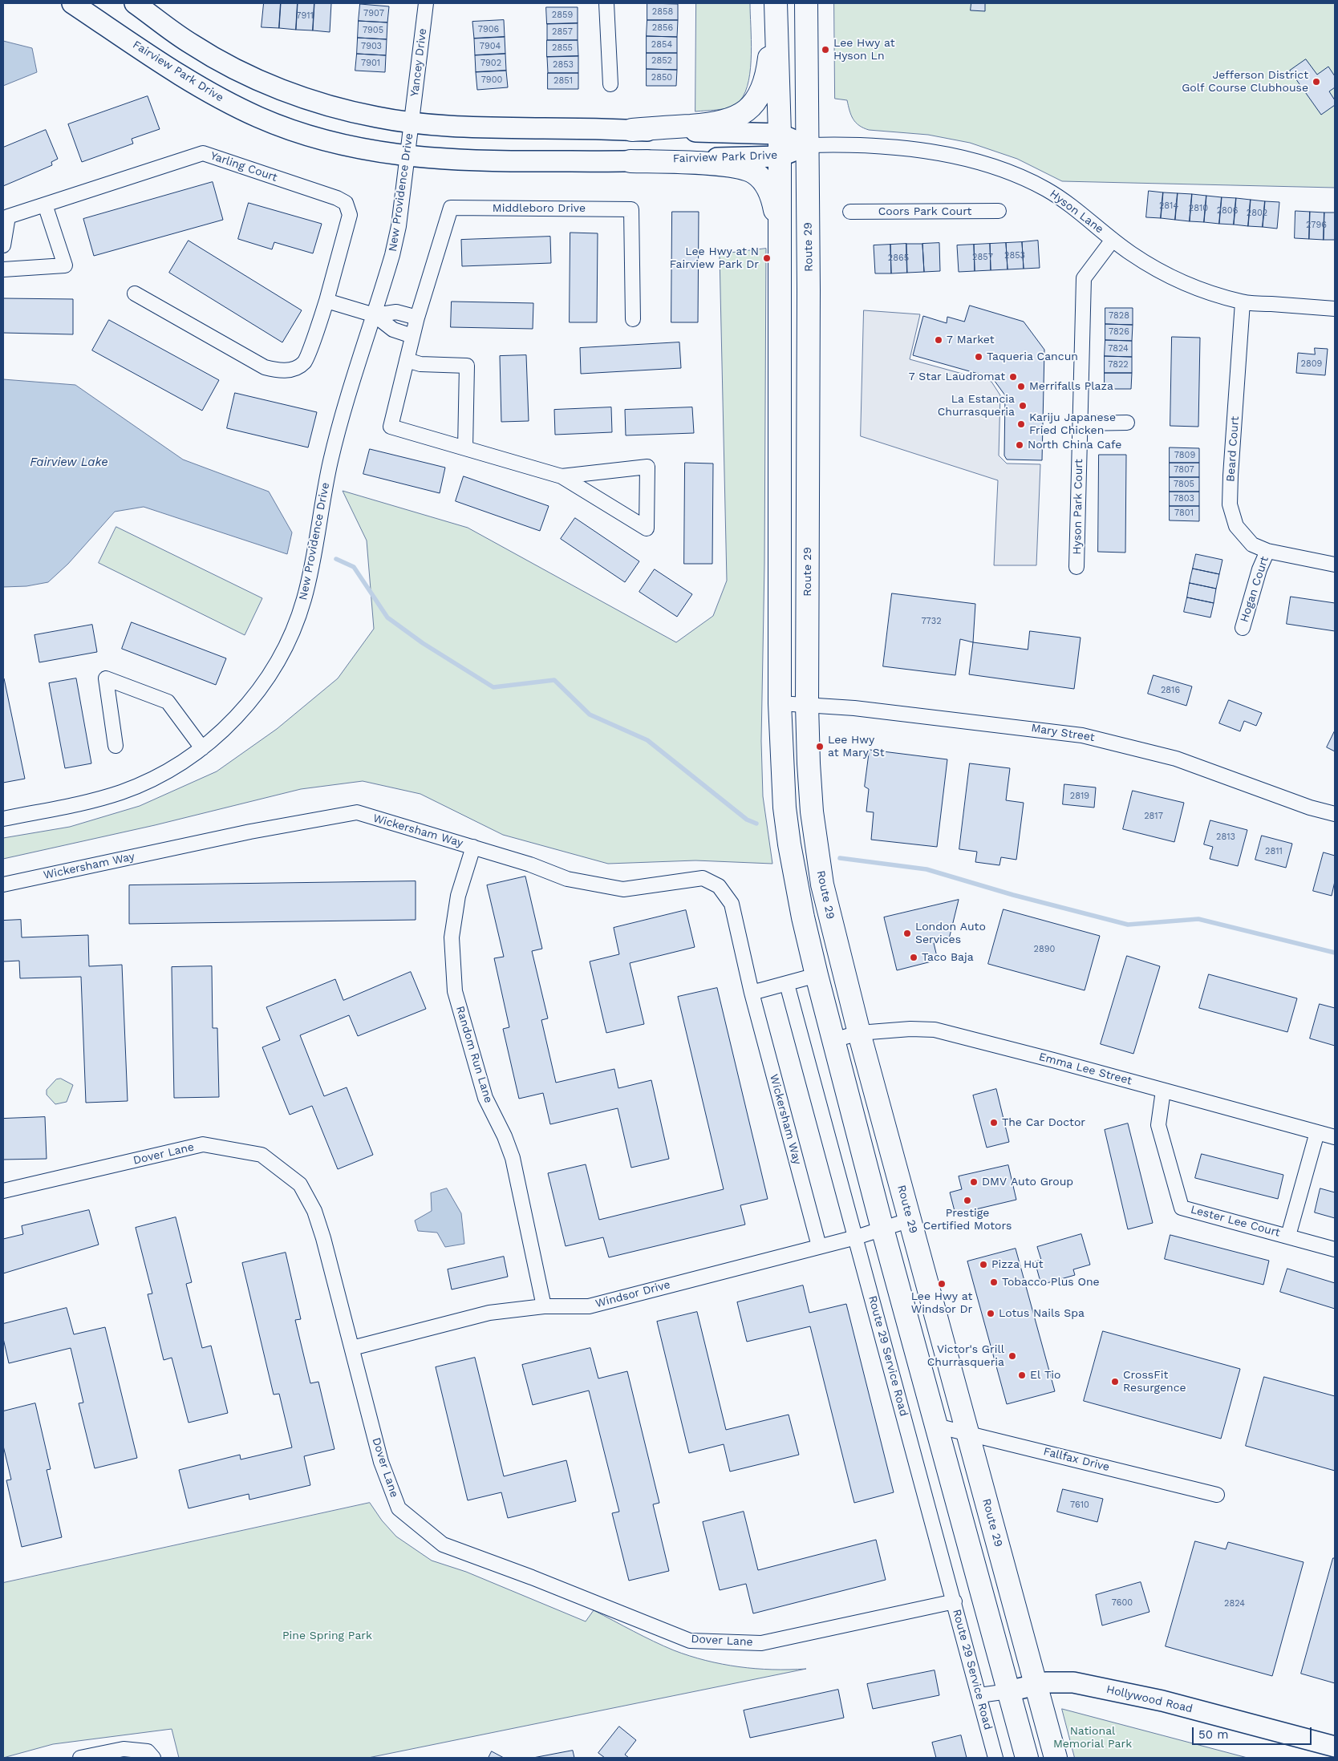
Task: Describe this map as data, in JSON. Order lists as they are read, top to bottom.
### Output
{
  "streets": {
    "main road": ["Fairview Park Drive", "Route 29", "Hollywood Road"],
    "street": [
      "Yancey Drive",
      "Yarling Court",
      "New Providence Drive",
      "Middleboro Drive",
      "Coors Park Court",
      "Hyson Lane",
      "Beard Court",
      "Hyson Park Court",
      "Hogan Court",
      "Mary Street",
      "Wickersham Way",
      "Random Run Lane",
      "Emma Lee Street",
      "Dover Lane",
      "Lester Lee Court",
      "Windsor Drive",
      "Route 29 Service Road",
      "Fallfax Drive"
    ]
  },
  "crossings": [
    ["Yancey Drive", "Fairview Park Drive"],
    ["Yancey Drive", "New Providence Drive"],
    ["Fairview Park Drive", "New Providence Drive"],
    ["Fairview Park Drive", "Hyson Lane"],
    ["Fairview Park Drive", "Route 29"],
    ["Hyson Lane", "Route 29"],
    ["Hyson Lane", "Beard Court"],
    ["Hyson Lane", "Hyson Park Court"],
    ["Route 29", "Mary Street"],
    ["Route 29", "Emma Lee Street"],
    ["Route 29", "Windsor Drive"],
    ["Route 29", "Fallfax Drive"],
    ["Route 29", "Hollywood Road"],
    ["Beard Court", "Hogan Court"],
    ["Wickersham Way", "Random Run Lane"],
    ["Wickersham Way", "Windsor Drive"],
    ["Random Run Lane", "Windsor Drive"],
    ["Emma Lee Street", "Lester Lee Court"],
    ["Dover Lane", "Windsor Drive"],
    ["Dover Lane", "Route 29 Service Road"],
    ["Windsor Drive", "Route 29 Service Road"]
  ],
  "water": ["Fairview Lake"],
  "parks": ["Pine Spring Park", "National Memorial Park"],
  "places": [
    "Lee Hwy at Hyson Ln",
    "Jefferson District Golf Course Clubhouse",
    "Lee Hwy at N Fairview Park Dr",
    "7 Market",
    "Taqueria Cancun",
    "7 Star Laudromat",
    "Merrifalls Plaza",
    "La Estancia Churrasqueria",
    "Kariju Japanese Fried Chicken",
    "North China Cafe",
    "Lee Hwy at Mary St",
    "London Auto Services",
    "Taco Baja",
    "The Car Doctor",
    "DMV Auto Group",
    "Prestige Certified Motors",
    "Pizza Hut",
    "Tobacco Plus One",
    "Lee Hwy at Windsor Dr",
    "Lotus Nails Spa",
    "Victor's Grill Churrasqueria",
    "El Tio",
    "CrossFit Resurgence"
  ],
  "house_numbers": [
    "2858",
    "7907",
    "2859",
    "7911",
    "2856",
    "7906",
    "7905",
    "2857",
    "2854",
    "7903",
    "7904",
    "2855",
    "2852",
    "7901",
    "7902",
    "2853",
    "2850",
    "7900",
    "2851",
    "2814",
    "2810",
    "2806",
    "2802",
    "2796",
    "2853",
    "2857",
    "2865",
    "7828",
    "7826",
    "7824",
    "2809",
    "7822",
    "7809",
    "7807",
    "7805",
    "7803",
    "7801",
    "7732",
    "2816",
    "2819",
    "2817",
    "2813",
    "2811",
    "2890",
    "7610",
    "7600",
    "2824"
  ],
  "scale_bar": "50 m"
}
